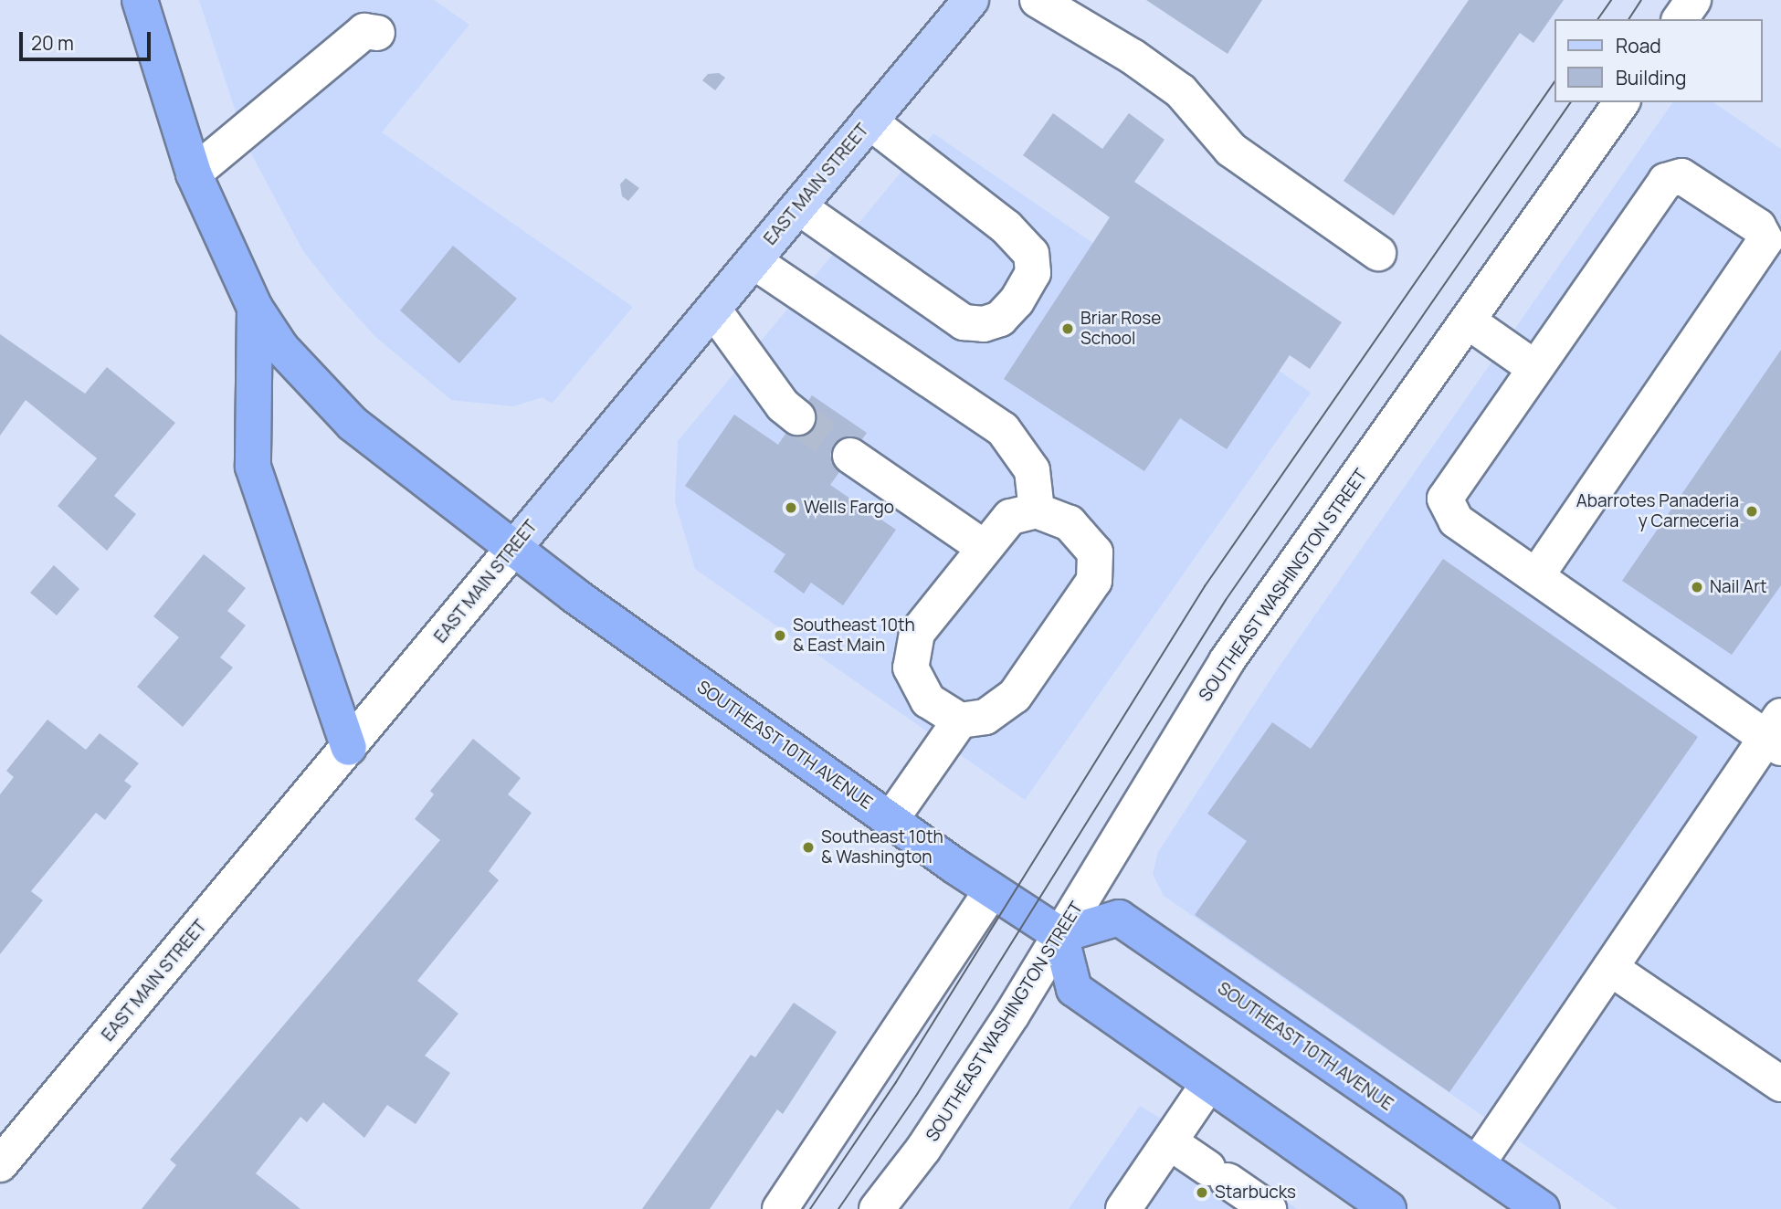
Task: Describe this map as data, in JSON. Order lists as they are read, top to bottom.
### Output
{
  "streets": {
    "highway": ["SOUTHEAST 10TH AVENUE"],
    "main road": ["EAST MAIN STREET"],
    "street": ["SOUTHEAST WASHINGTON STREET"]
  },
  "crossings": [
    ["EAST MAIN STREET", "SOUTHEAST 10TH AVENUE"],
    ["SOUTHEAST WASHINGTON STREET", "SOUTHEAST 10TH AVENUE"]
  ],
  "places": [
    "Briar Rose School",
    "Wells Fargo",
    "Abarrotes Panaderia y Carneceria",
    "Nail Art",
    "Southeast 10th & East Main",
    "Southeast 10th & Washington",
    "Starbucks"
  ],
  "legend": ["Road", "Building"],
  "scale_bar": "20 m"
}
